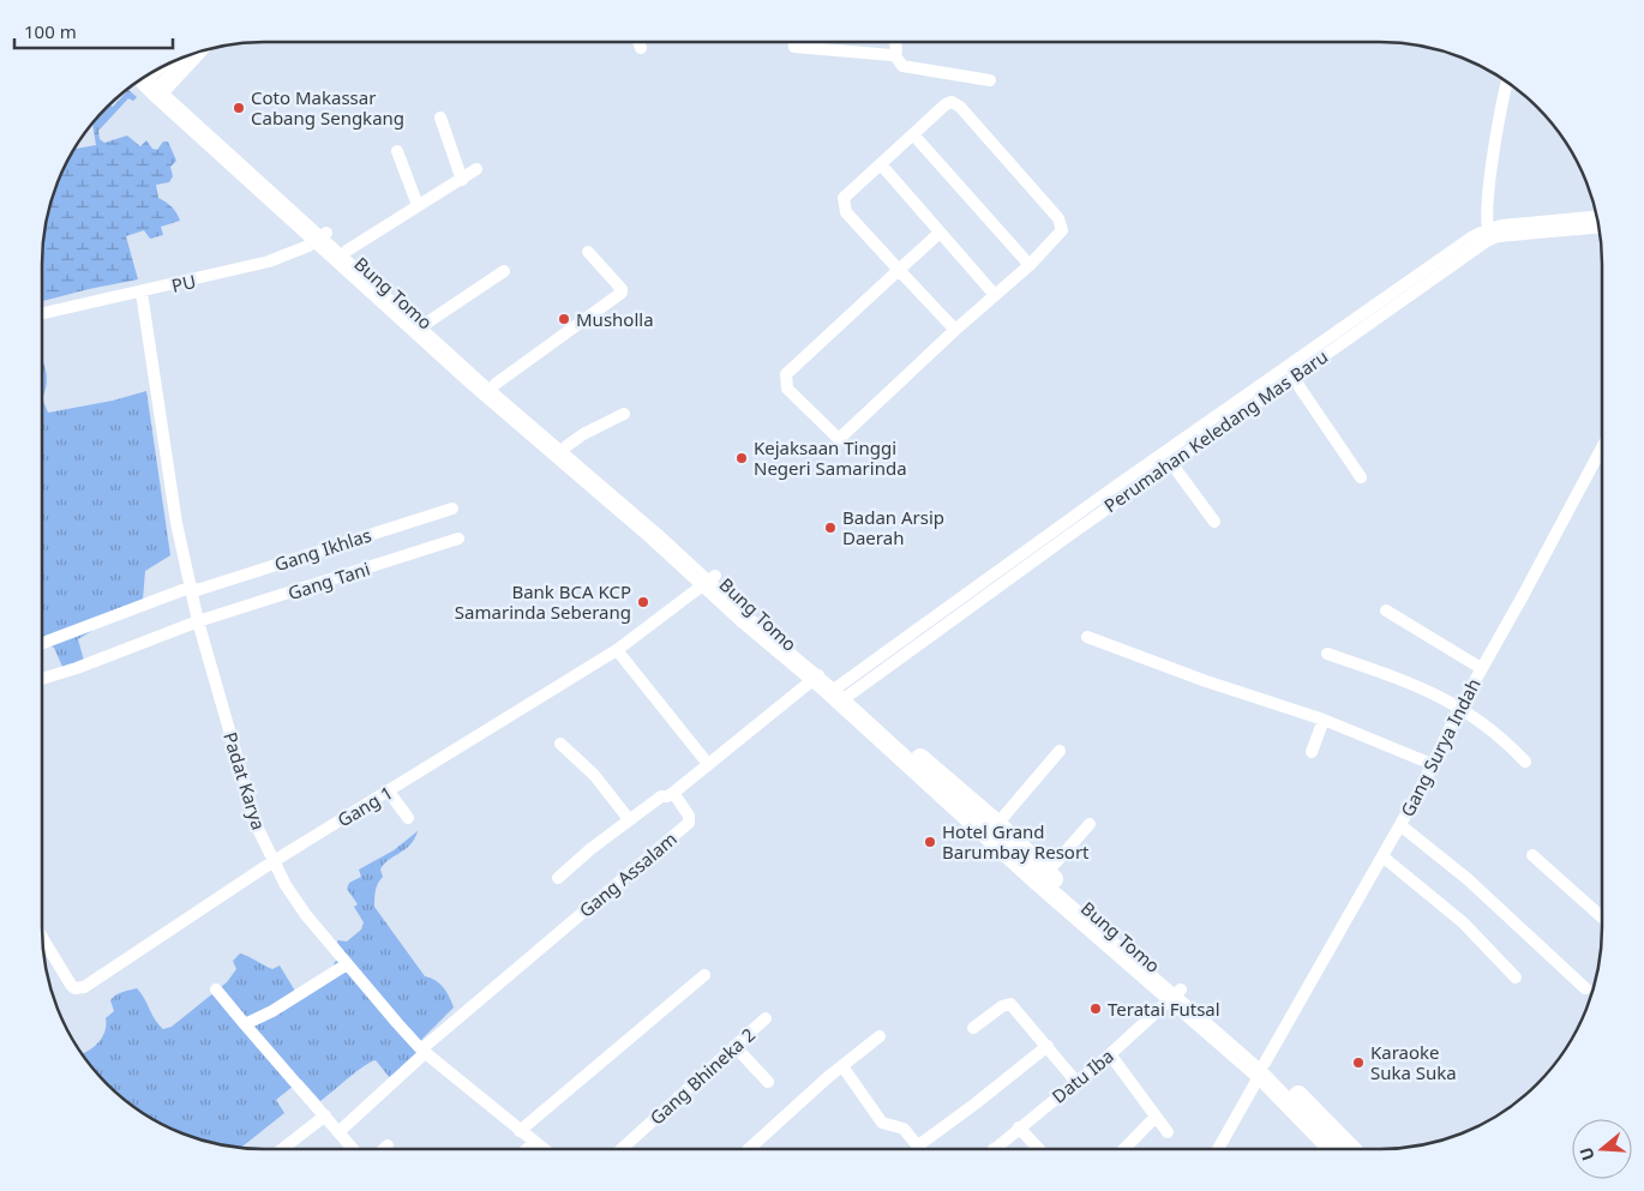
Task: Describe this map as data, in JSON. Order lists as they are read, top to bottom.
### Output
{
  "streets": {
    "main road": ["Bung Tomo"],
    "street": [
      "PU",
      "Perumahan Keledang Mas Baru",
      "Gang Ikhlas",
      "Gang Tani",
      "Gang Surya Indah",
      "Padat Karya",
      "Gang 1",
      "Gang Assalam",
      "Gang Bhineka 2",
      "Datu Iba"
    ]
  },
  "crossings": [
    ["PU", "Bung Tomo"],
    ["PU", "Padat Karya"],
    ["Bung Tomo", "Gang Surya Indah"],
    ["Bung Tomo", "Gang 1"],
    ["Bung Tomo", "Datu Iba"],
    ["Gang Ikhlas", "Padat Karya"],
    ["Gang Tani", "Padat Karya"],
    ["Padat Karya", "Gang 1"],
    ["Padat Karya", "Gang Assalam"]
  ],
  "places": [
    "Coto Makassar Cabang Sengkang",
    "Musholla",
    "Kejaksaan Tinggi Negeri Samarinda",
    "Badan Arsip Daerah",
    "Bank BCA KCP Samarinda Seberang",
    "Hotel Grand Barumbay Resort",
    "Teratai Futsal",
    "Karaoke Suka Suka"
  ],
  "scale_bar": "100 m",
  "north": "left"
}
